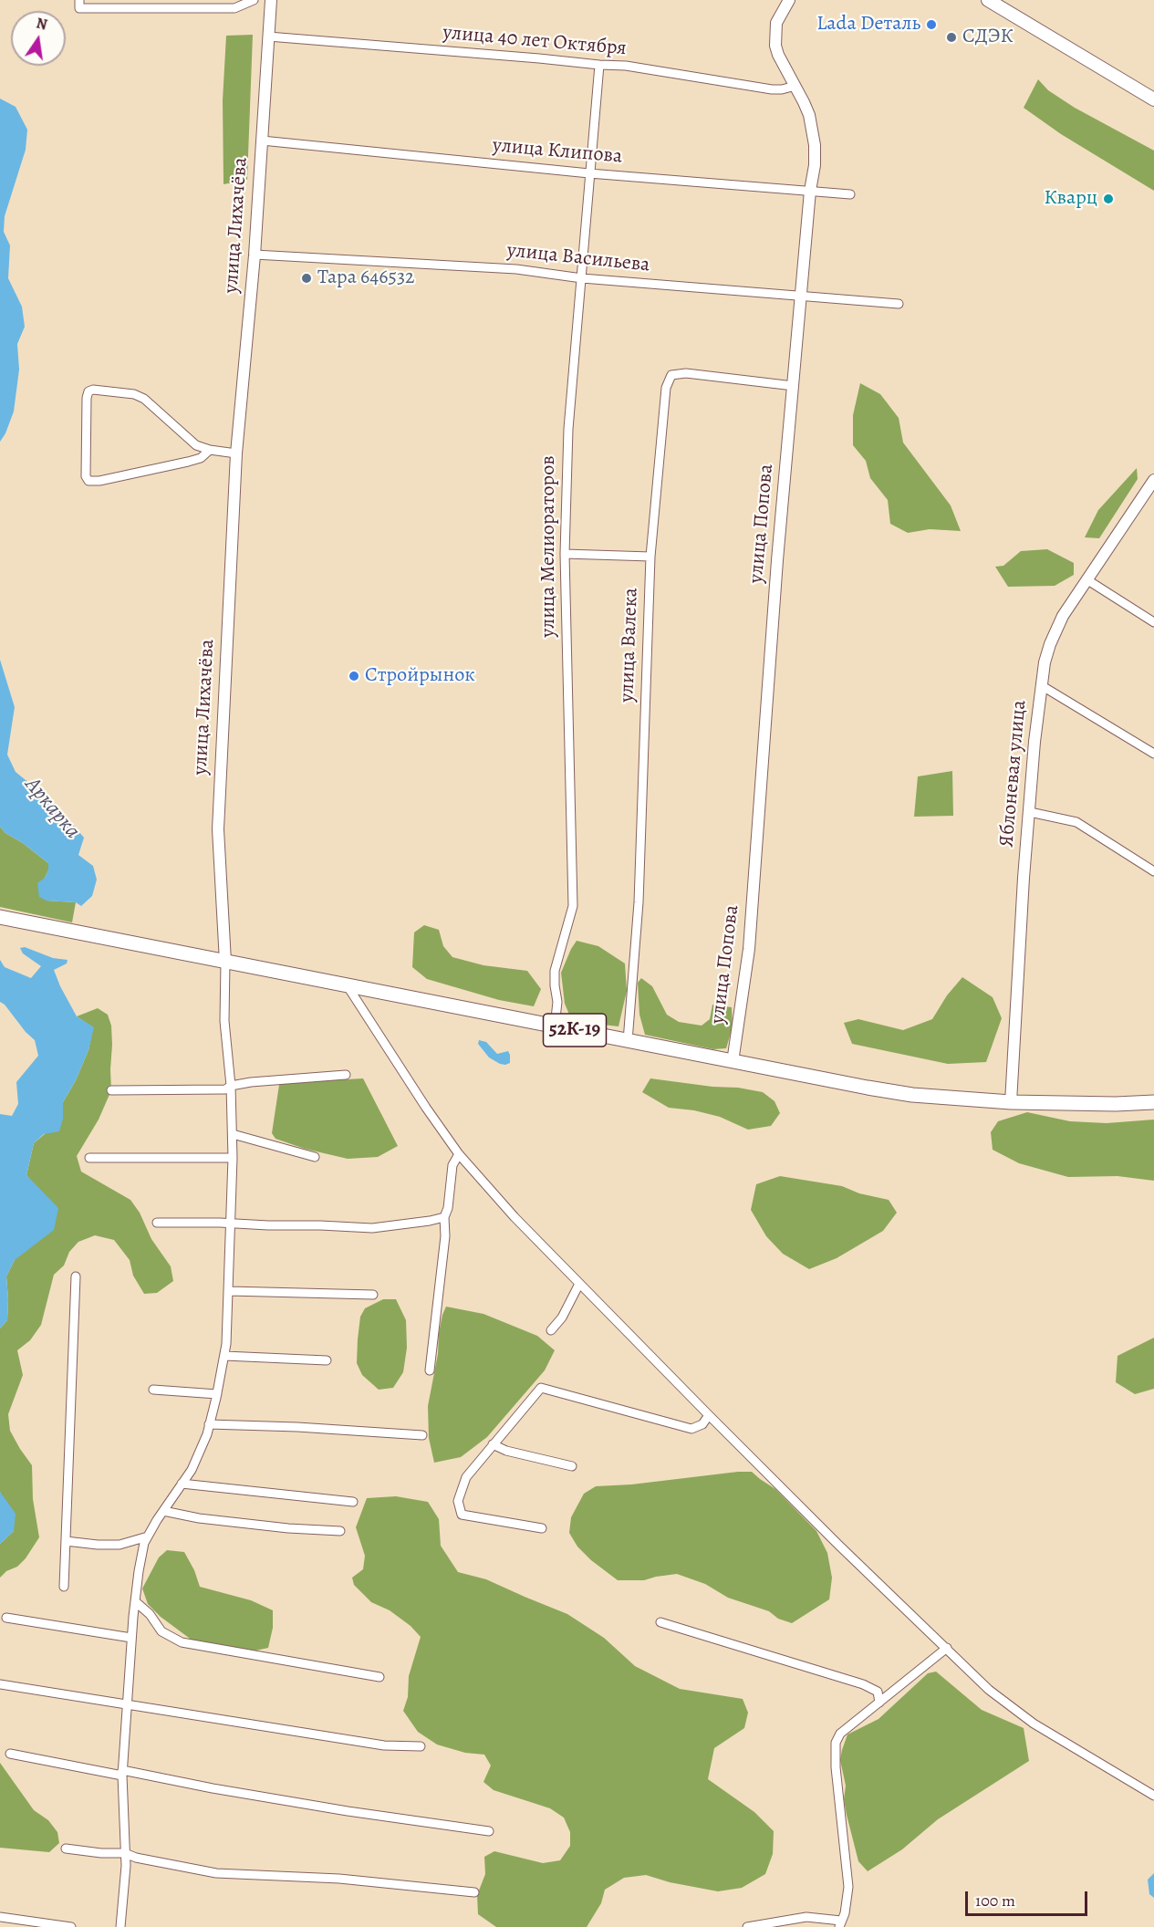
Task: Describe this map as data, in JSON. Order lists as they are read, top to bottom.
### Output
{
  "streets": {
    "main road": ["52К-19"],
    "street": [
      "улица 40 лет Октября",
      "улица Клипова",
      "улица Лихачёва",
      "улица Васильева",
      "улица Попова",
      "улица Мелиораторов",
      "улица Валека",
      "Яблоневая улица"
    ]
  },
  "crossings": [
    ["улица 40 лет Октября", "улица Лихачёва"],
    ["улица 40 лет Октября", "улица Попова"],
    ["улица 40 лет Октября", "улица Мелиораторов"],
    ["улица Клипова", "улица Лихачёва"],
    ["улица Клипова", "улица Попова"],
    ["улица Клипова", "улица Мелиораторов"],
    ["улица Лихачёва", "улица Васильева"],
    ["улица Лихачёва", "52К-19"],
    ["улица Васильева", "улица Попова"],
    ["улица Васильева", "улица Мелиораторов"],
    ["улица Попова", "улица Валека"],
    ["улица Попова", "52К-19"],
    ["улица Мелиораторов", "52К-19"],
    ["улица Валека", "52К-19"],
    ["Яблоневая улица", "52К-19"]
  ],
  "water": ["Аркарка"],
  "places": [
    "Lada Dеталь",
    "СДЭК",
    "Кварц",
    "Тара 646532",
    "Стройрынок"
  ],
  "scale_bar": "100 m",
  "north": "top"
}
